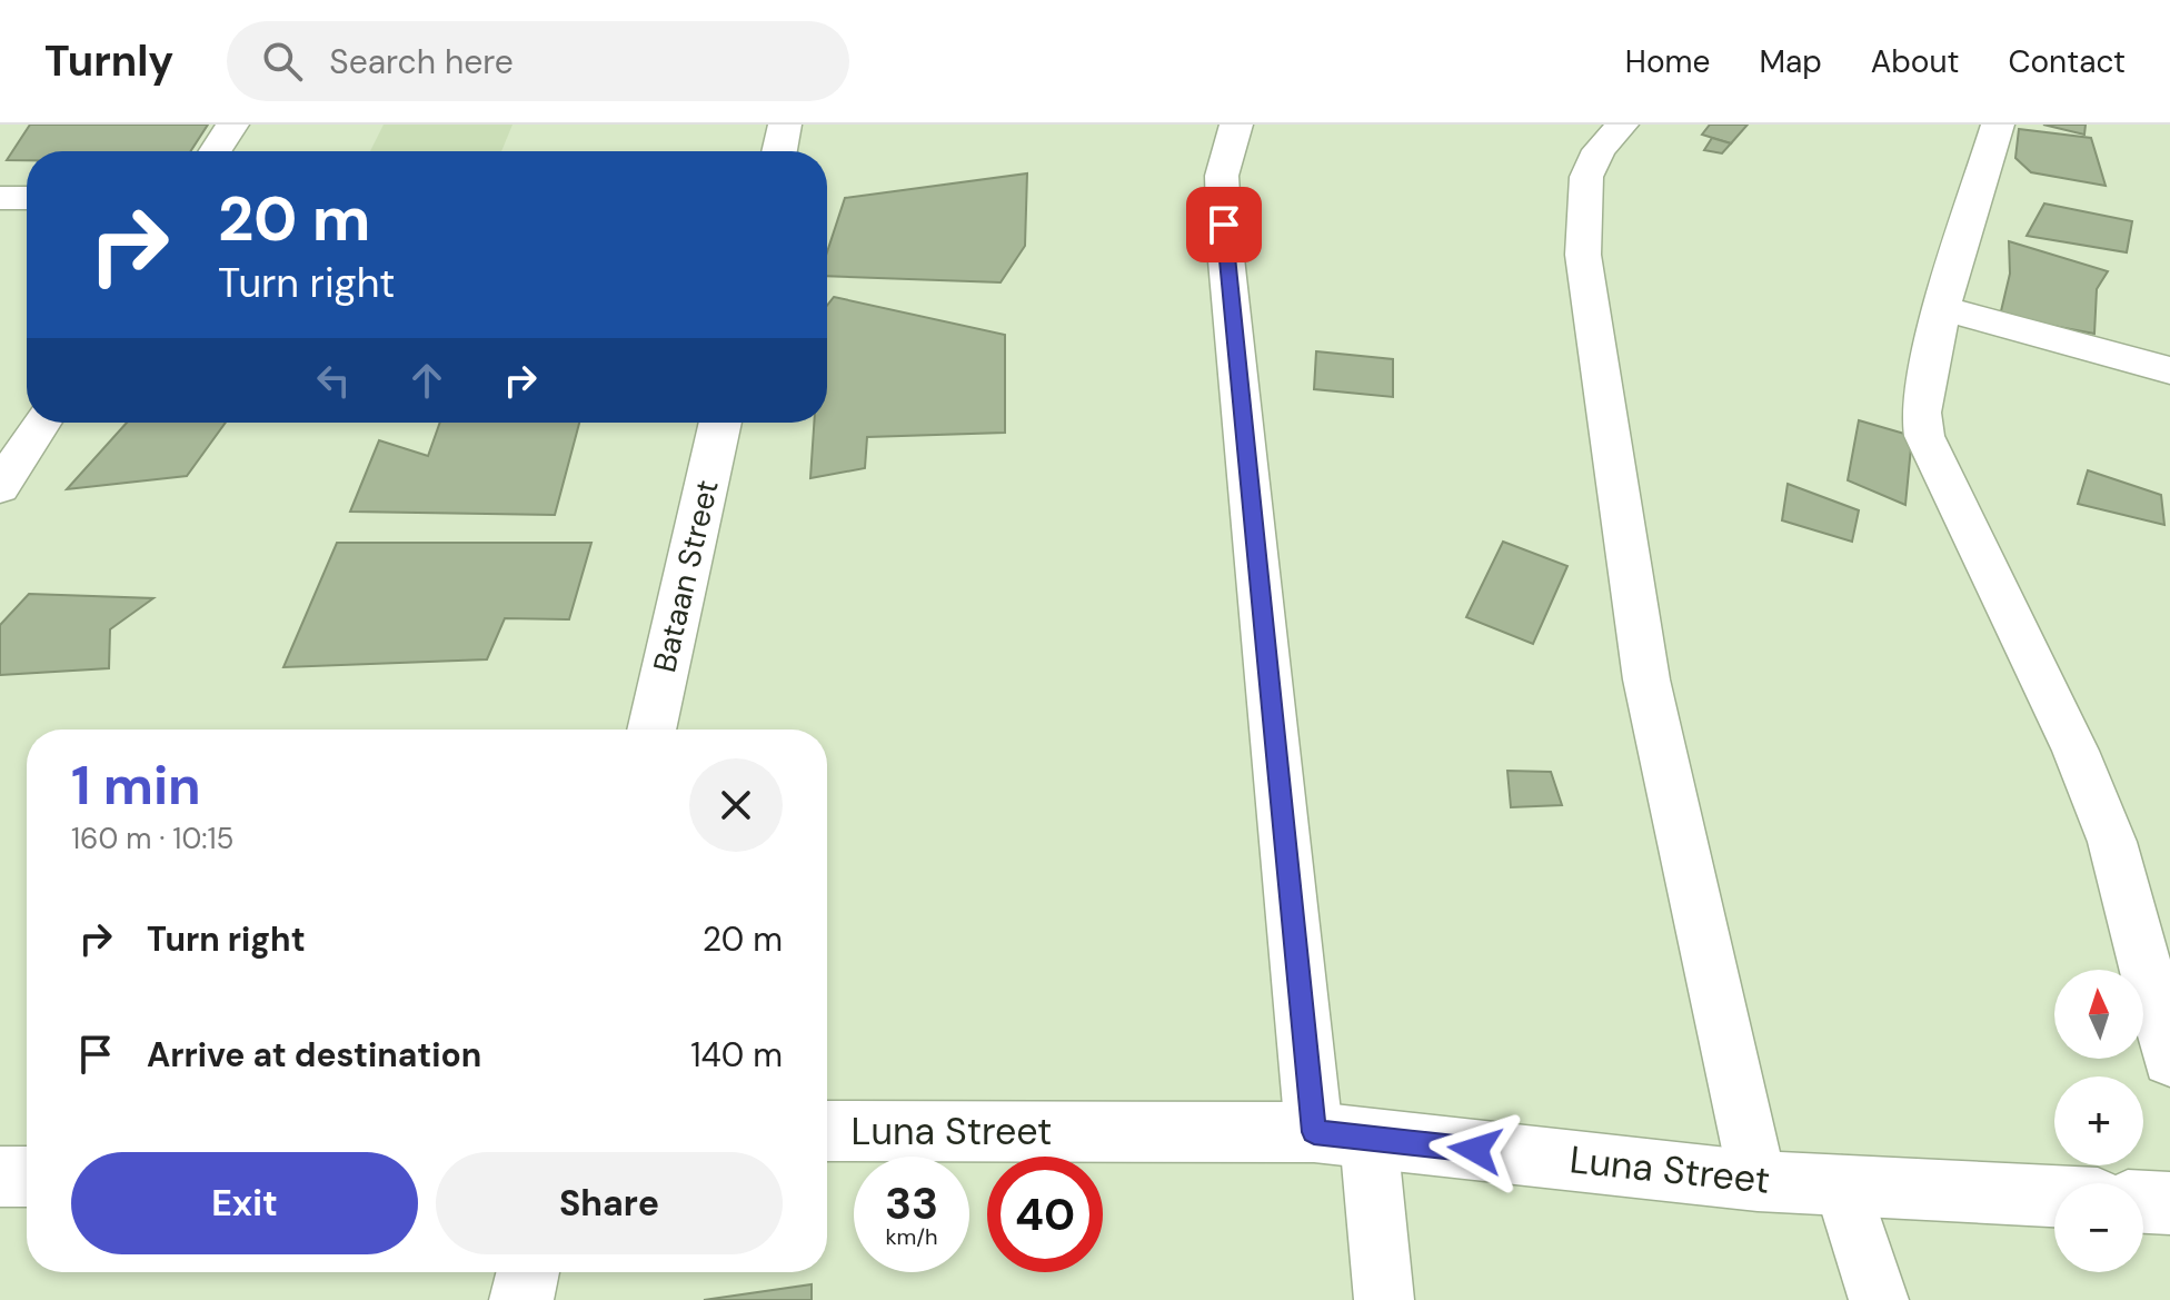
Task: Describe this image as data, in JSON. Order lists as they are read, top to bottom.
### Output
{
  "streets": {
    "street": ["Bataan Street", "Luna Street"]
  },
  "north": "top",
  "page": {
    "header": "Turnly",
    "search": "Search here",
    "nav": [
      "Home",
      "Map",
      "About",
      "Contact"
    ],
    "turn": ["20 m", "Turn right"],
    "heading": ["1 min", "160 m · 10:15"],
    "list": [
      {
        "name": "Turn right",
        "value": "20 m"
      },
      {
        "name": "Arrive at destination",
        "value": "140 m"
      }
    ],
    "map_buttons": ["+", "−"],
    "buttons": ["Exit", "Share"],
    "speed": "33 km/h",
    "limit": "40"
  }
}
